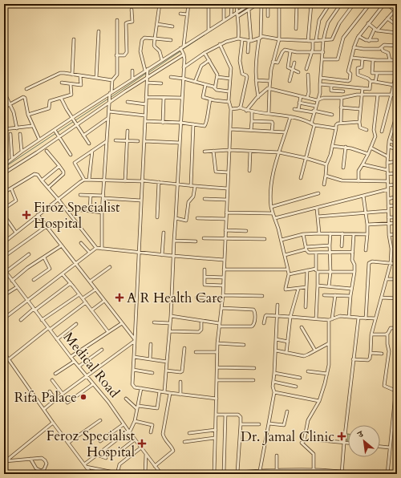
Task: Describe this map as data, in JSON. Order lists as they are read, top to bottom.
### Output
{
  "streets": {
    "street": ["Medical Road"]
  },
  "places": {
    "health": [
      "Firoz Specialist Hospital",
      "A R Health Care",
      "Dr. Jamal Clinic",
      "Feroz Specialist Hospital"
    ],
    "other": ["Rifa Palace"]
  },
  "north": "top left"
}
